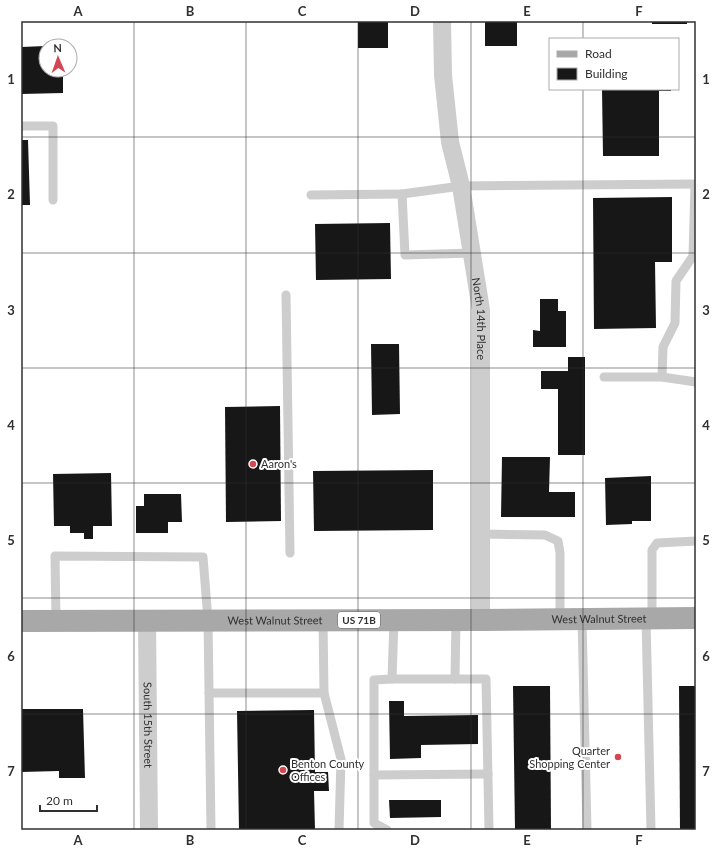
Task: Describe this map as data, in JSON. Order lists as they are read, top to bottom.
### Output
{
  "streets": {
    "main road": ["West Walnut Street", "US 71B"],
    "street": ["North 14th Place", "South 15th Street"]
  },
  "crossings": [
    ["North 14th Place", "West Walnut Street"],
    ["West Walnut Street", "South 15th Street"]
  ],
  "places": ["Aaron's", "Quarter Shopping Center", "Benton County Offices"],
  "legend": ["Road", "Building"],
  "scale_bar": "20 m",
  "north": "top",
  "grid": {
    "columns": [
      "A",
      "B",
      "C",
      "D",
      "E",
      "F"
    ],
    "rows": [
      "1",
      "2",
      "3",
      "4",
      "5",
      "6",
      "7"
    ]
  }
}
